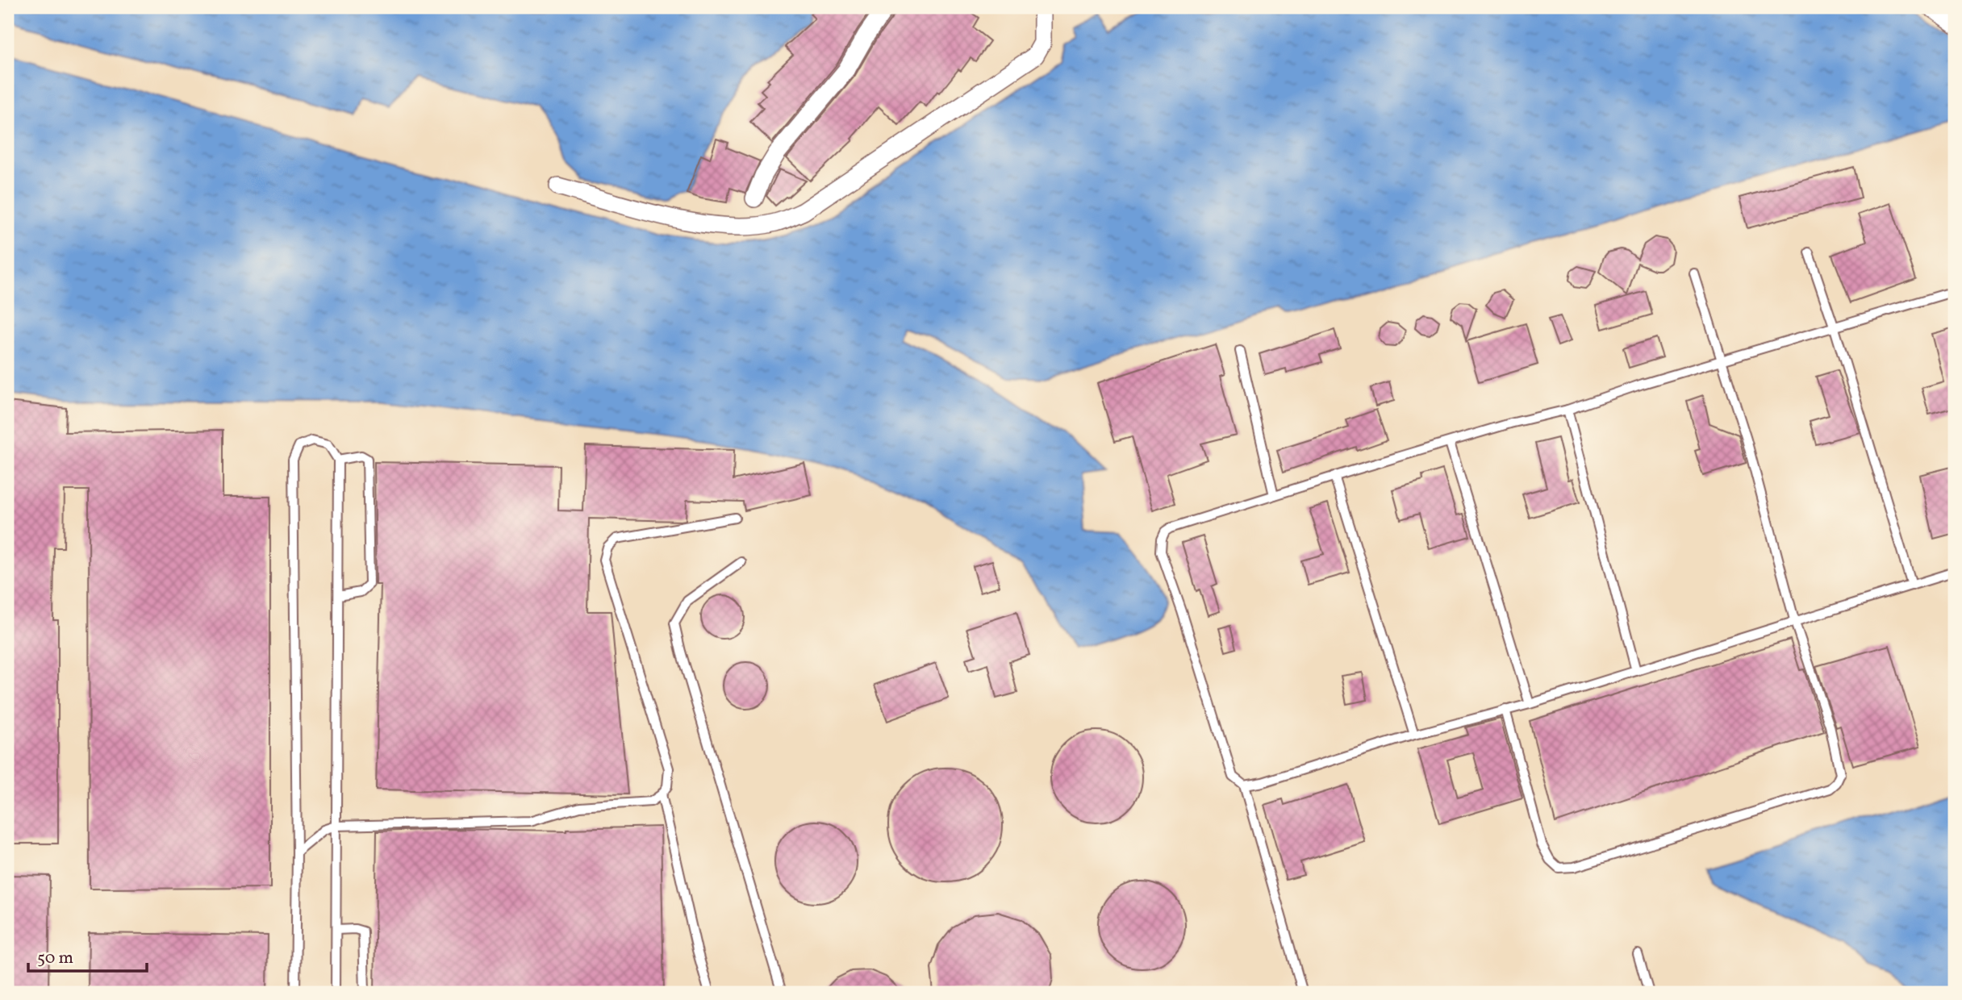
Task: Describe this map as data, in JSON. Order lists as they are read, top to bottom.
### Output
{
  "scale_bar": "50 m"
}
